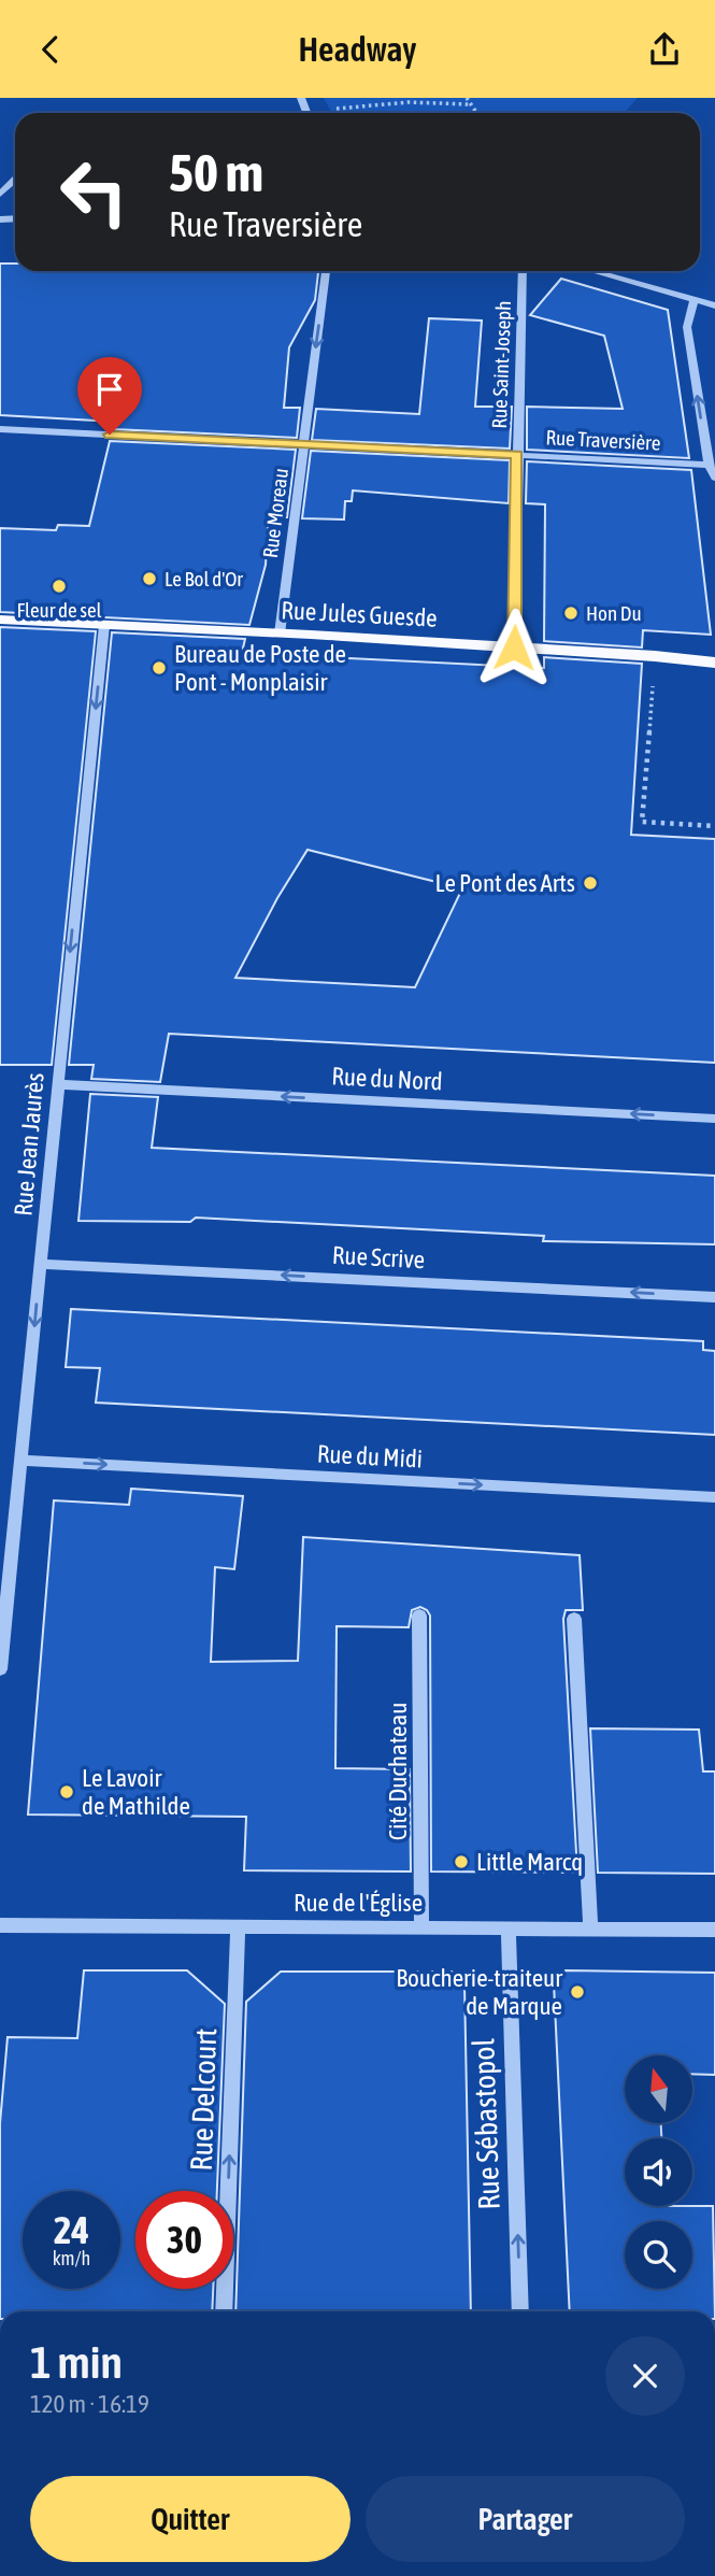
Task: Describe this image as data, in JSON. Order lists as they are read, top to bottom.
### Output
{
  "streets": {
    "main road": ["Rue Jules Guesde"],
    "street": [
      "Rue Saint-Joseph",
      "Rue Traversière",
      "Rue Moreau",
      "Rue du Nord",
      "Rue Jean Jaurès",
      "Rue Scrive",
      "Rue du Midi",
      "Cité Duchateau",
      "Rue de l'Église",
      "Rue Delcourt",
      "Rue Sébastopol"
    ]
  },
  "crossings": [
    ["Rue Saint-Joseph", "Rue Traversière"],
    ["Rue Saint-Joseph", "Rue Jules Guesde"],
    ["Rue Traversière", "Rue Moreau"],
    ["Rue Moreau", "Rue Jules Guesde"],
    ["Rue Jules Guesde", "Rue Jean Jaurès"],
    ["Rue du Nord", "Rue Jean Jaurès"],
    ["Rue Jean Jaurès", "Rue Scrive"],
    ["Rue Jean Jaurès", "Rue du Midi"],
    ["Cité Duchateau", "Rue de l'Église"],
    ["Rue de l'Église", "Rue Delcourt"],
    ["Rue de l'Église", "Rue Sébastopol"]
  ],
  "one_way": [
    "Rue Moreau",
    "Rue du Nord",
    "Rue Jean Jaurès",
    "Rue Scrive",
    "Rue du Midi",
    "Rue Delcourt",
    "Rue Sébastopol"
  ],
  "places": [
    "Le Bol d'Or",
    "Fleur de sel",
    "Hon Du",
    "Bureau de Poste de Pont - Monplaisir",
    "Le Pont des Arts",
    "Le Lavoir de Mathilde",
    "Little Marcq",
    "Boucherie-traiteur de Marque"
  ],
  "north": "top",
  "page": {
    "header": "Headway",
    "turn": ["50 m", "Rue Traversière"],
    "speed": "24 km/h",
    "limit": "30",
    "heading": ["1 min", "120 m · 16:19"],
    "buttons": ["Quitter", "Partager"]
  }
}
